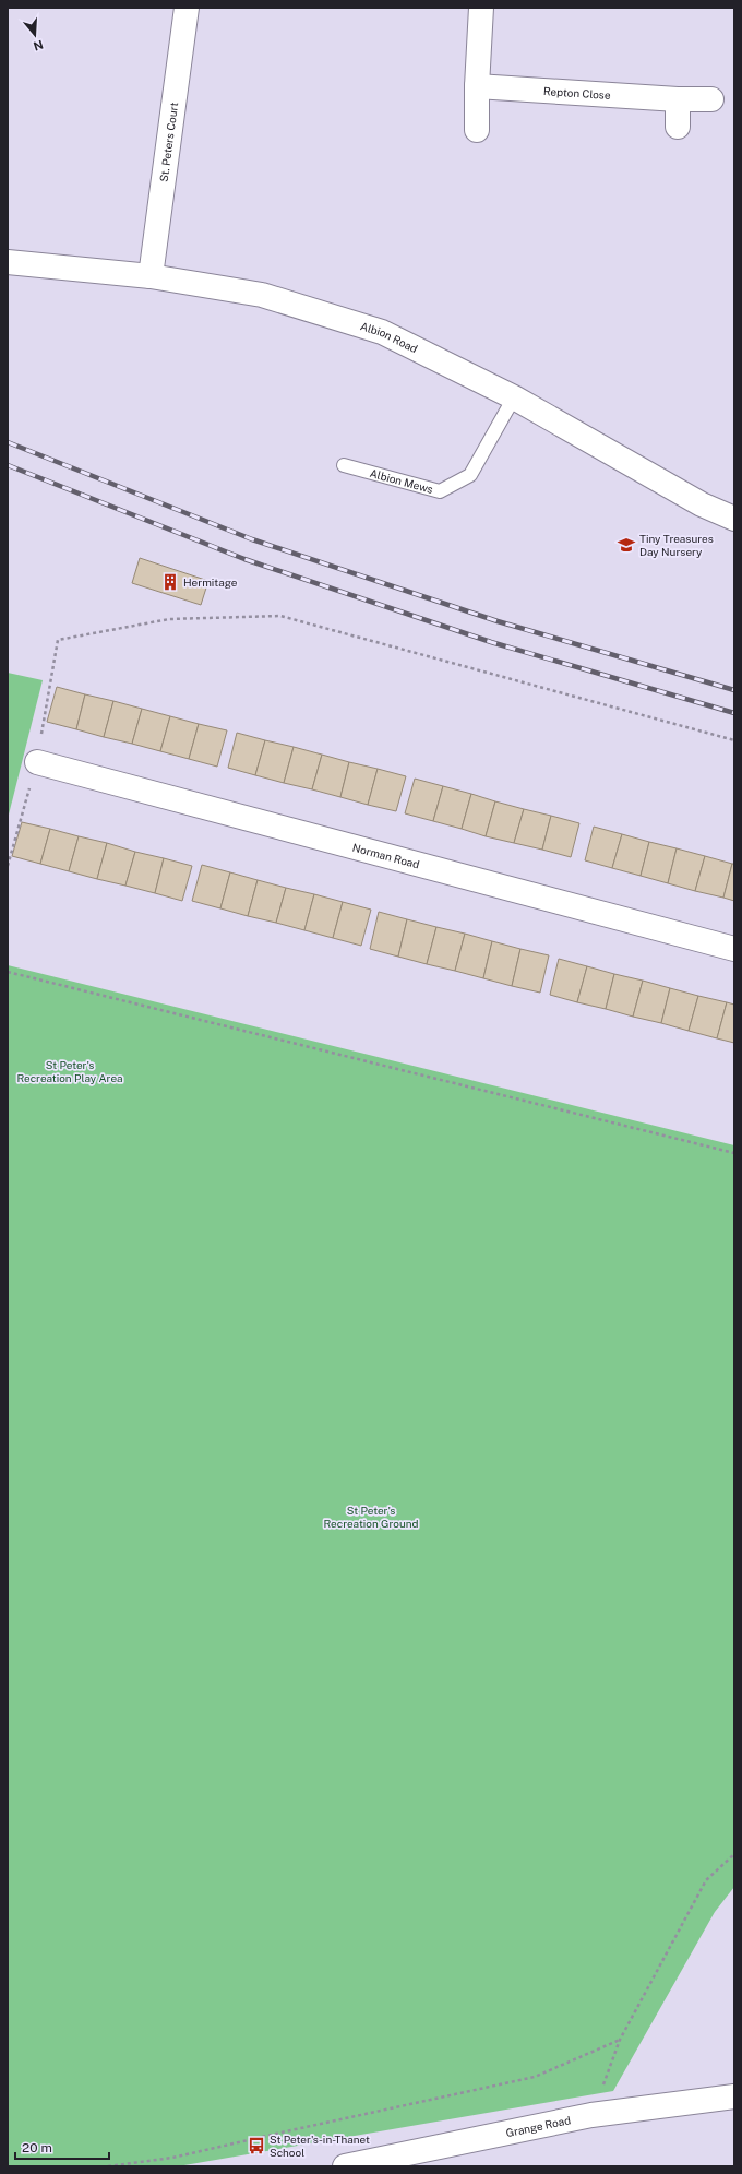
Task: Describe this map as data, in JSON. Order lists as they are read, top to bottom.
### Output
{
  "streets": {
    "street": [
      "Repton Close",
      "St. Peters Court",
      "Albion Road",
      "Norman Road",
      "Grange Road"
    ],
    "lane": ["Albion Mews"]
  },
  "crossings": [
    ["St. Peters Court", "Albion Road"],
    ["Albion Road", "Albion Mews"]
  ],
  "parks": ["St Peter's Recreation Play Area", "St Peter's Recreation Ground"],
  "places": {
    "school or university": ["Tiny Treasures Day Nursery"],
    "building": ["Hermitage"],
    "bus stop": ["St Peter's-in-Thanet School"]
  },
  "scale_bar": "20 m",
  "north": "bottom"
}
